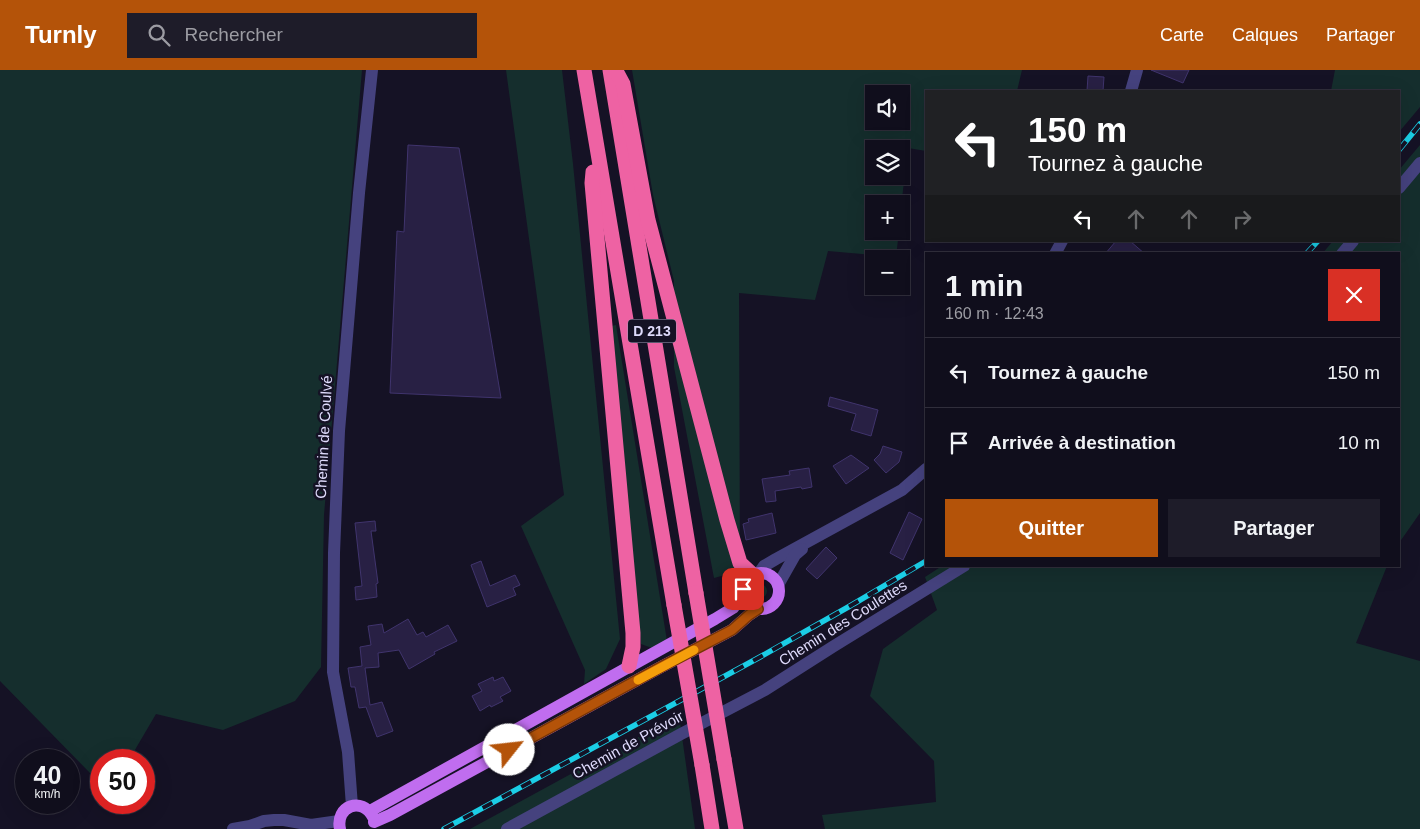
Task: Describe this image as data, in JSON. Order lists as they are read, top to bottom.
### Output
{
  "streets": {
    "highway": ["D 213"],
    "street": ["Chemin de Coulvé", "Chemin des Coulettes", "Chemin de Prévoir"]
  },
  "crossings": [
    ["Chemin des Coulettes", "Chemin de Prévoir"]
  ],
  "page": {
    "header": "Turnly",
    "search": "Rechercher",
    "nav": ["Carte", "Calques", "Partager"],
    "map_buttons": ["+", "−"],
    "turn": ["150 m", "Tournez à gauche"],
    "heading": ["1 min", "160 m · 12:43"],
    "list": [
      {
        "name": "Tournez à gauche",
        "value": "150 m"
      },
      {
        "name": "Arrivée à destination",
        "value": "10 m"
      }
    ],
    "buttons": ["Quitter", "Partager"],
    "speed": "40 km/h",
    "limit": "50"
  }
}
